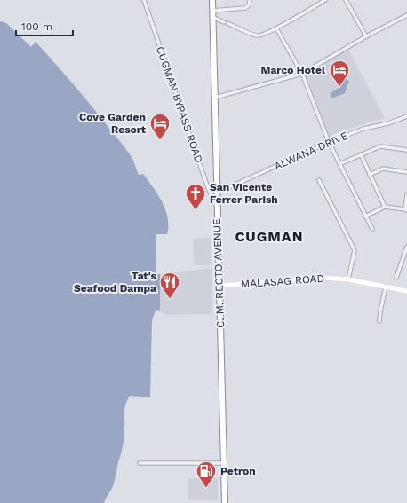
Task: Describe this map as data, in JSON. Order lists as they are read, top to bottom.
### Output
{
  "streets": {
    "highway": ["C. M. RECTO AVENUE"],
    "street": ["CUGMAN BYPASS ROAD", "ALWANA DRIVE", "MALASAG ROAD"]
  },
  "crossings": [
    ["CUGMAN BYPASS ROAD", "C. M. RECTO AVENUE"],
    ["ALWANA DRIVE", "C. M. RECTO AVENUE"],
    ["C. M. RECTO AVENUE", "MALASAG ROAD"]
  ],
  "districts": ["CUGMAN"],
  "places": {
    "hotel": ["Marco Hotel", "Cove Garden Resort"],
    "church": ["San Vicente Ferrer Parish"],
    "restaurant": ["Tat's Seafood Dampa"],
    "fuel station": ["Petron"]
  },
  "scale_bar": "100 m"
}
